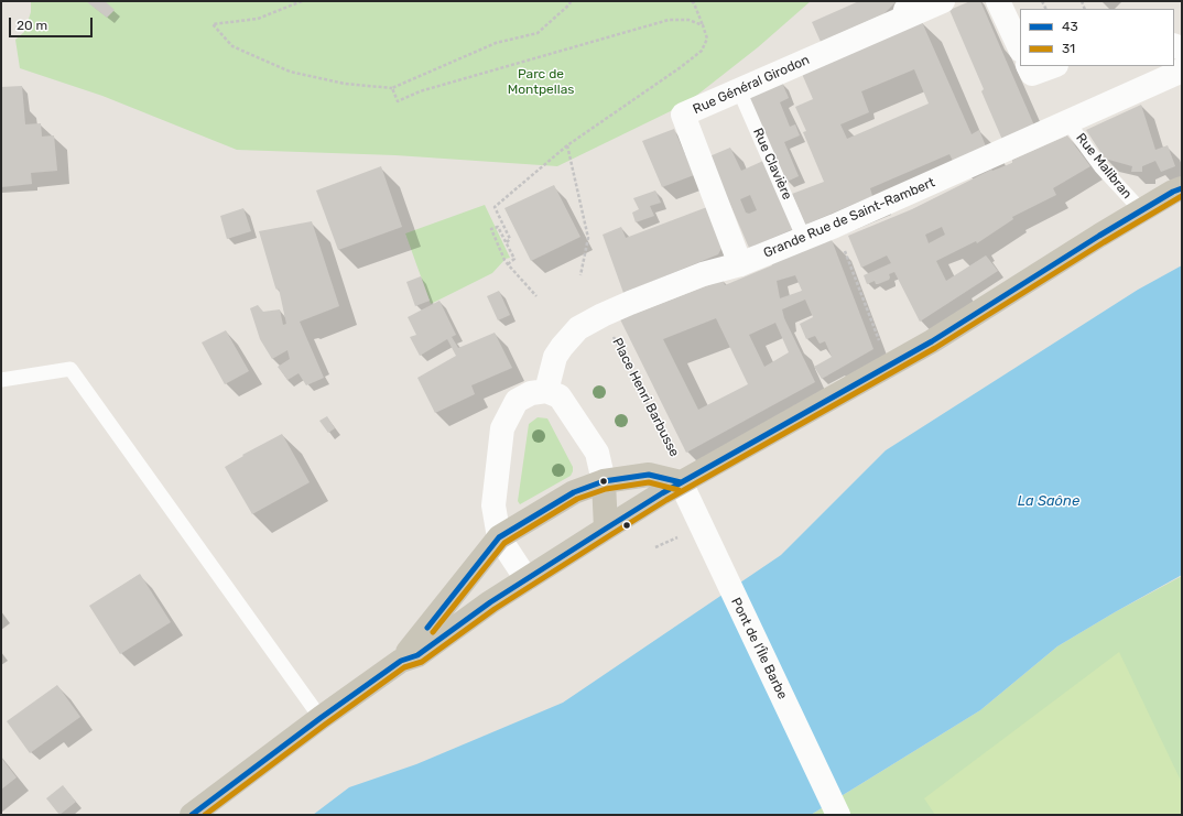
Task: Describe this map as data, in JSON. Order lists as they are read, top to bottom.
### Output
{
  "streets": {
    "street": ["Rue Général Girodon", "Grande Rue de Saint-Rambert", "Pont de l'Île Barbe"],
    "lane": ["Rue Clavière", "Rue Malibran"],
    "path": ["Place Henri Barbusse"]
  },
  "crossings": [
    ["Rue Général Girodon", "Rue Clavière"],
    ["Rue Général Girodon", "Grande Rue de Saint-Rambert"],
    ["Rue Clavière", "Grande Rue de Saint-Rambert"],
    ["Rue Malibran", "Grande Rue de Saint-Rambert"],
    ["Grande Rue de Saint-Rambert", "Place Henri Barbusse"],
    ["Place Henri Barbusse", "Pont de l'Île Barbe"]
  ],
  "water": ["La Saône"],
  "parks": ["Parc de Montpellas"],
  "lines": ["transit line 43", "transit line 31"],
  "legend": ["43", "31"],
  "scale_bar": "20 m"
}
